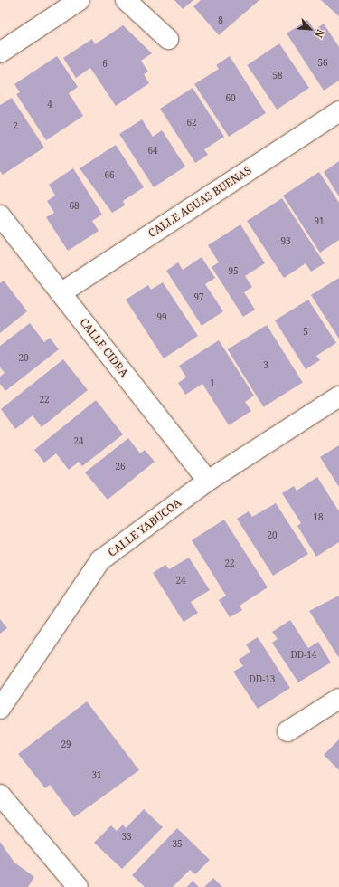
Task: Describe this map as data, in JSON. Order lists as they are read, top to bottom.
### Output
{
  "streets": {
    "street": ["CALLE AGUAS BUENAS", "CALLE CIDRA", "CALLE YABUCOA"]
  },
  "crossings": [
    ["CALLE AGUAS BUENAS", "CALLE CIDRA"],
    ["CALLE CIDRA", "CALLE YABUCOA"]
  ],
  "house_numbers": [
    "8",
    "56",
    "6",
    "58",
    "60",
    "4",
    "62",
    "2",
    "64",
    "66",
    "68",
    "91",
    "93",
    "95",
    "97",
    "99",
    "5",
    "20",
    "3",
    "1",
    "22",
    "24",
    "26",
    "18",
    "20",
    "22",
    "24",
    "DD-14",
    "DD-13",
    "29",
    "31",
    "33",
    "35"
  ],
  "north": "bottom right"
}
